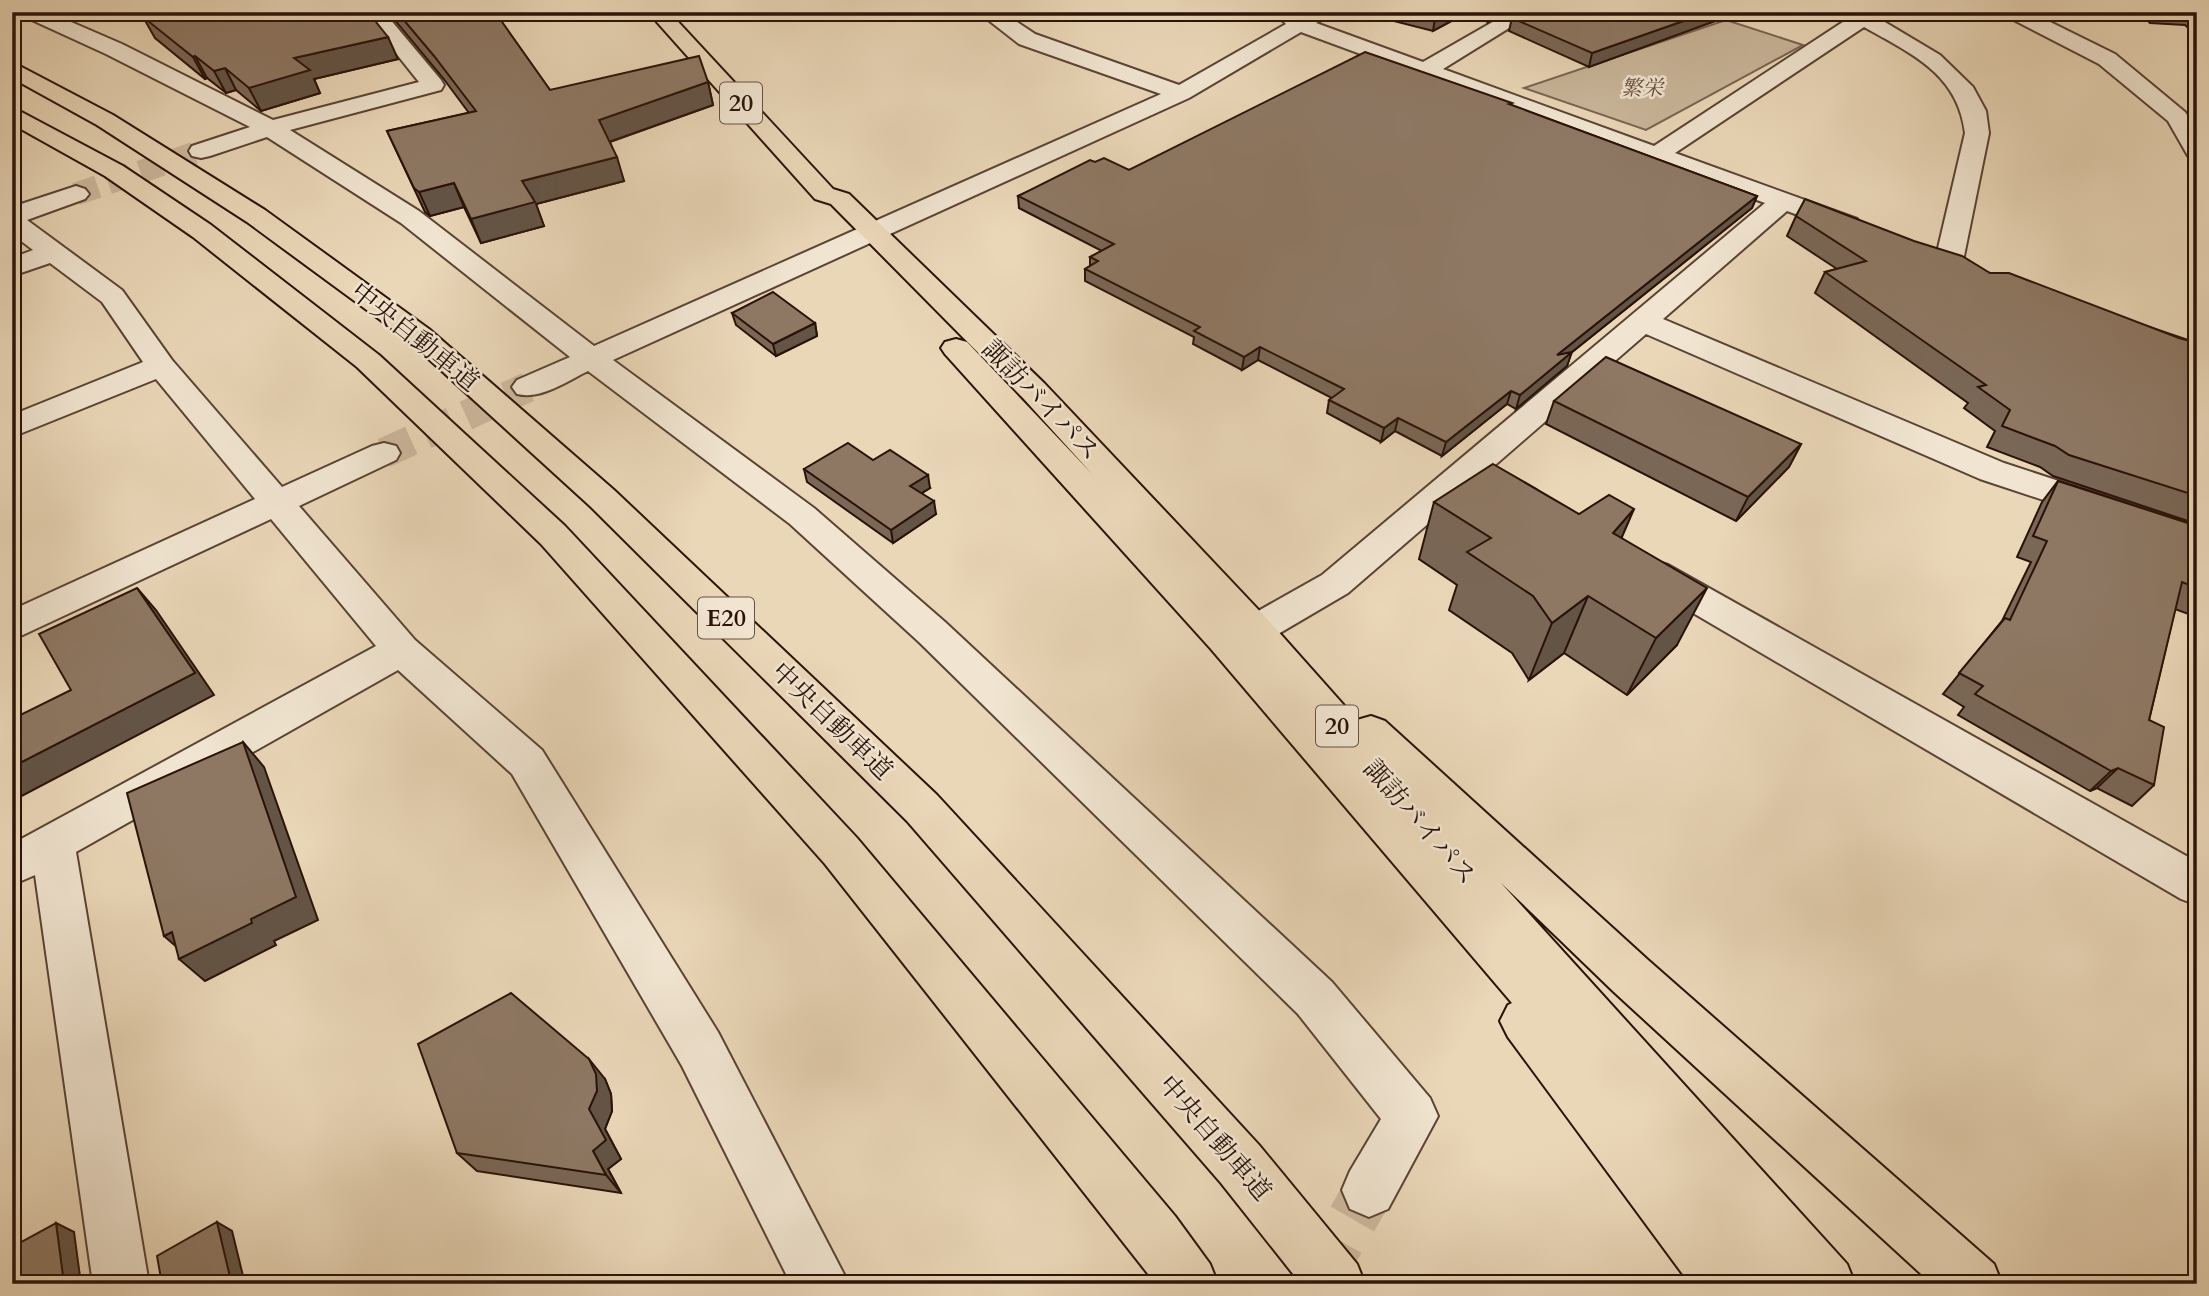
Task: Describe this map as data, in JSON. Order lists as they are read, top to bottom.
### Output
{
  "streets": {
    "highway": [
      "20",
      "中央自動車道",
      "諏訪バイパス",
      "E20"
    ]
  },
  "crossings": [
    ["20", "諏訪バイパス"]
  ],
  "parks": ["繁栄"]
}
